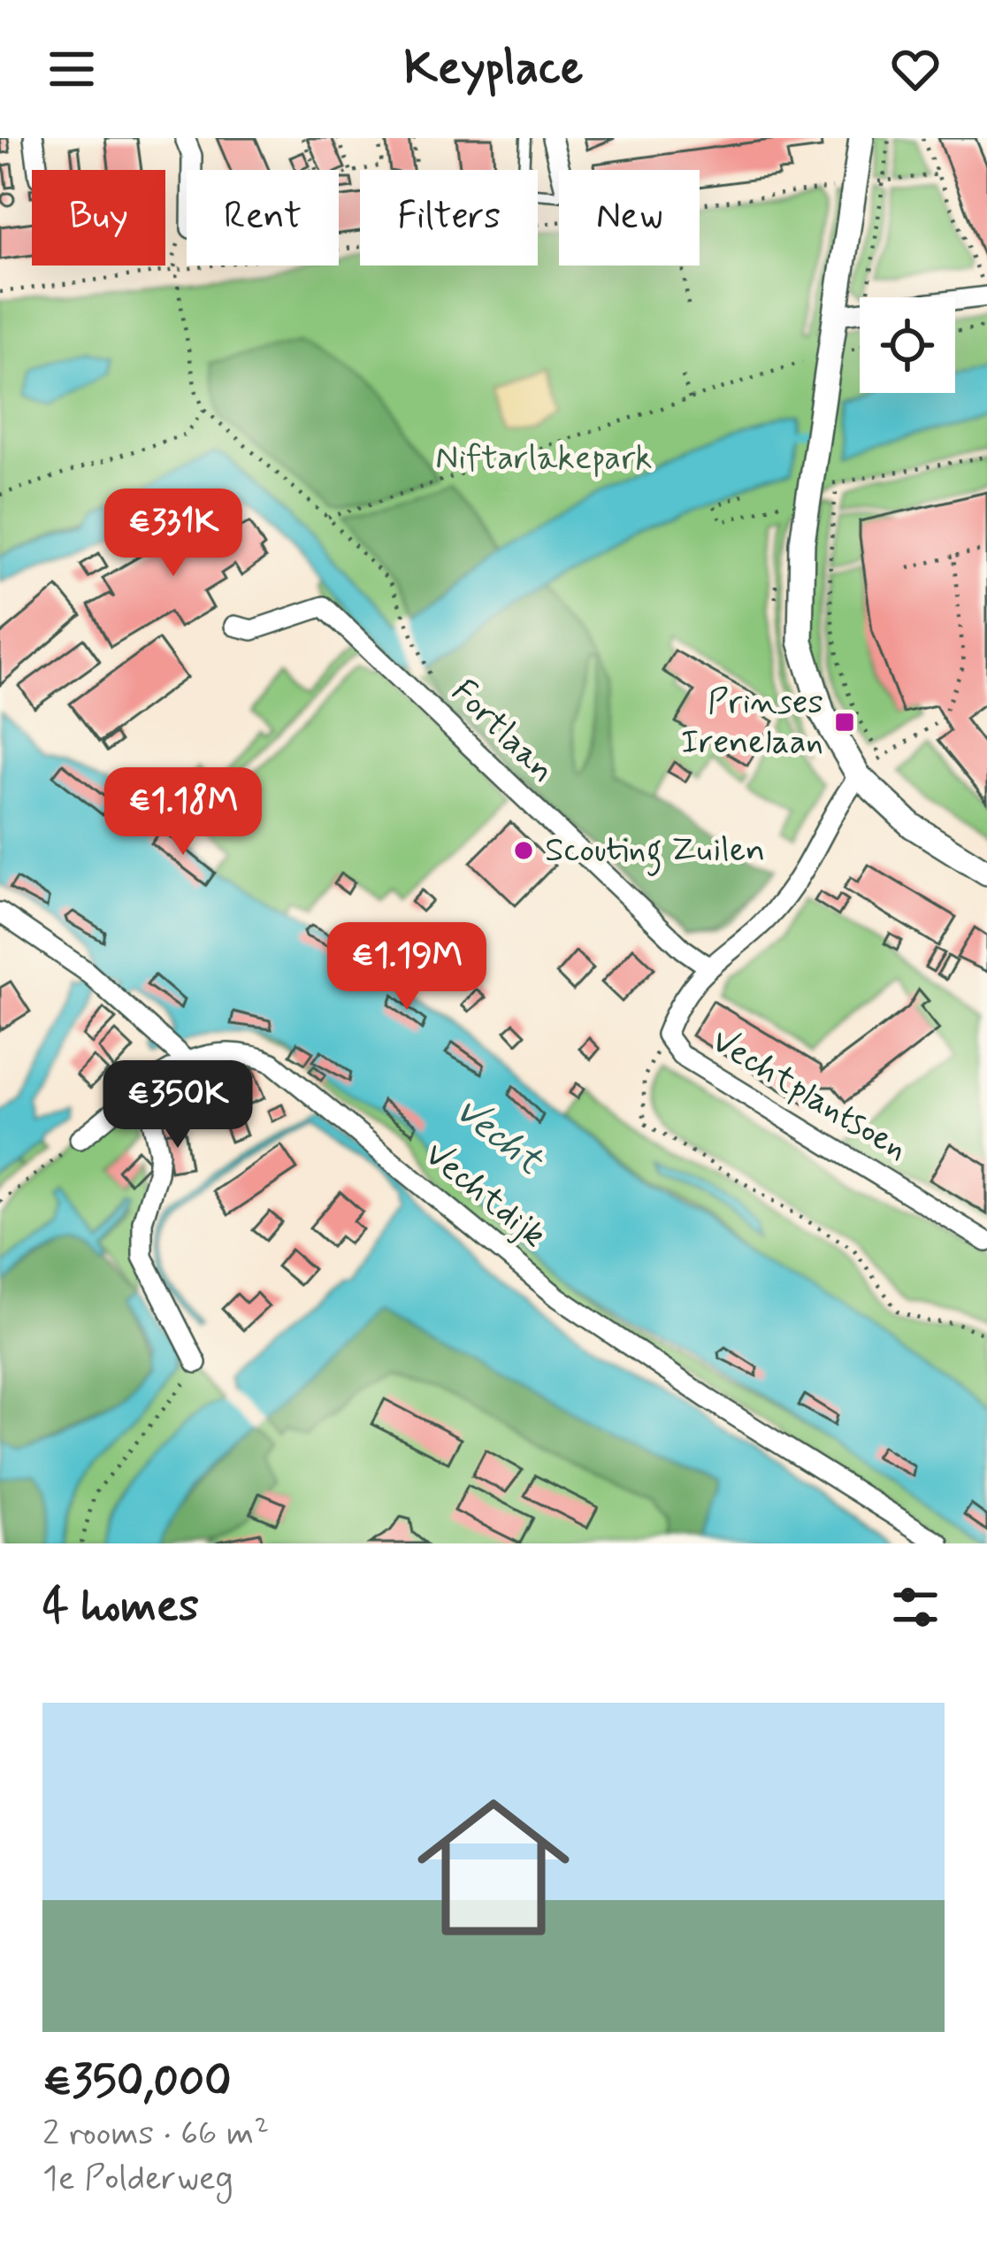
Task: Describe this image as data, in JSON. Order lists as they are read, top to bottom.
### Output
{
  "streets": {
    "street": ["Fortlaan", "Vechtplantsoen", "Vechtdijk"]
  },
  "crossings": [
    ["Fortlaan", "Vechtplantsoen"]
  ],
  "water": ["Vecht"],
  "parks": ["Niftarlakepark"],
  "places": {
    "transit": ["Prinses Irenelaan"],
    "other": ["Scouting Zuilen"]
  },
  "page": {
    "header": "Keyplace",
    "chip": [
      "Buy",
      "Rent",
      "Filters",
      "New"
    ],
    "price": [
      "€331K",
      "€1.18M",
      "€1.19M",
      "€350K"
    ],
    "heading": "4 homes",
    "list": [
      {
        "name": "€350,000",
        "note": "2 rooms · 66 m² · 1e Polderweg"
      }
    ]
  }
}
